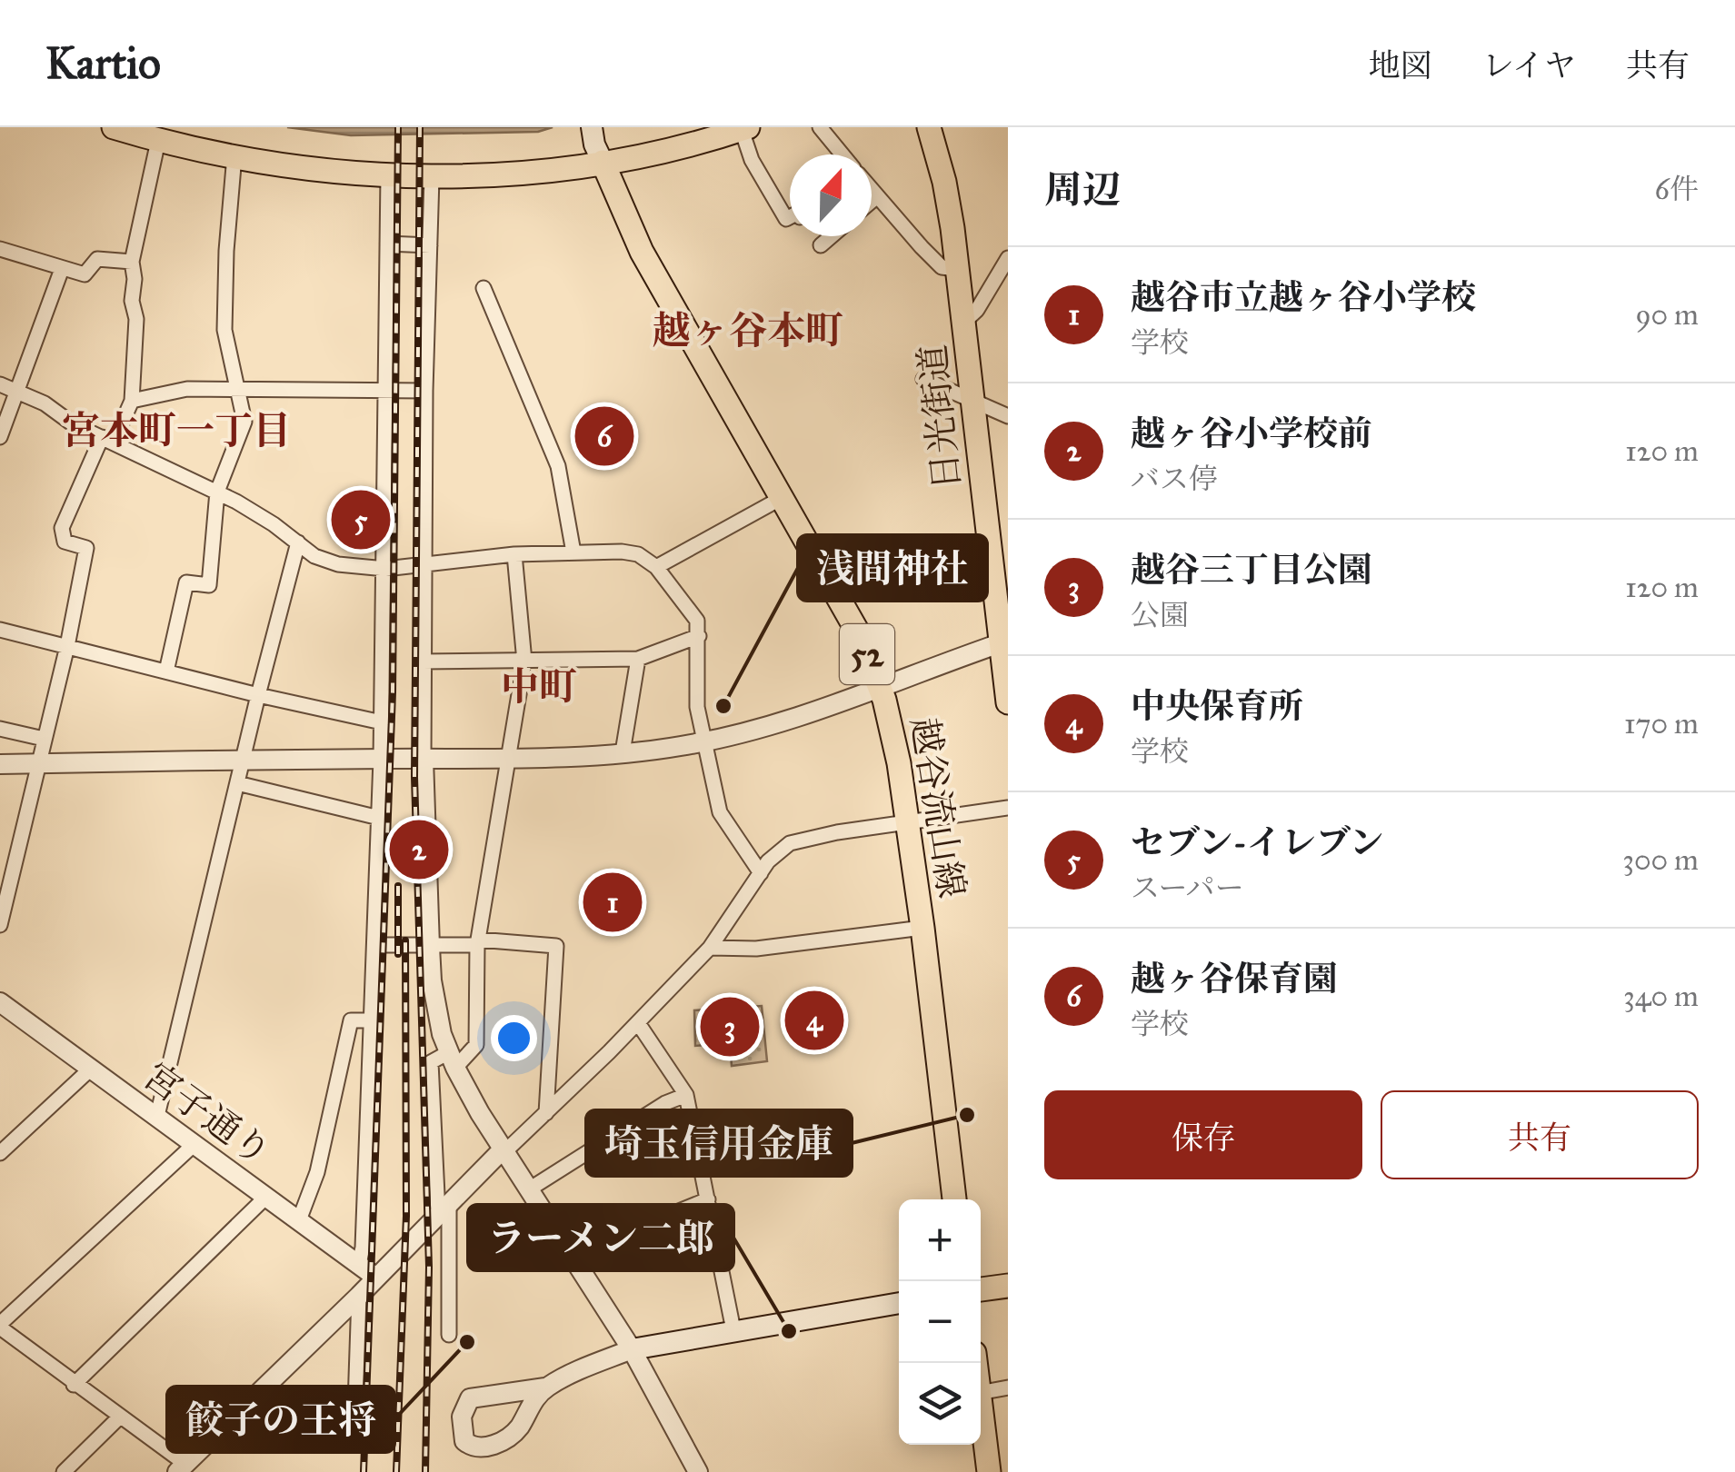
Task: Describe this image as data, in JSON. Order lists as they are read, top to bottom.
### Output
{
  "streets": {
    "main road": ["日光街道", "52", "越谷流山線"],
    "street": ["宮子通り"]
  },
  "districts": ["越ヶ谷本町", "宮本町一丁目", "中町"],
  "places": [
    "浅間神社",
    "埼玉信用金庫",
    "ラーメン二郎",
    "餃子の王将"
  ],
  "north": "top",
  "page": {
    "header": "Kartio",
    "nav": ["地図", "レイヤ", "共有"],
    "heading": ["周辺", "6件"],
    "list": [
      {
        "mark": "1",
        "name": "越谷市立越ヶ谷小学校",
        "note": "学校",
        "value": "90 m"
      },
      {
        "mark": "2",
        "name": "越ヶ谷小学校前",
        "note": "バス停",
        "value": "120 m"
      },
      {
        "mark": "3",
        "name": "越谷三丁目公園",
        "note": "公園",
        "value": "120 m"
      },
      {
        "mark": "4",
        "name": "中央保育所",
        "note": "学校",
        "value": "170 m"
      },
      {
        "mark": "5",
        "name": "セブン-イレブン",
        "note": "スーパー",
        "value": "300 m"
      },
      {
        "mark": "6",
        "name": "越ヶ谷保育園",
        "note": "学校",
        "value": "340 m"
      }
    ],
    "pins": [
      "6",
      "5",
      "2",
      "1",
      "4",
      "3"
    ],
    "buttons": ["保存", "共有"],
    "map_buttons": ["+", "−"]
  }
}
